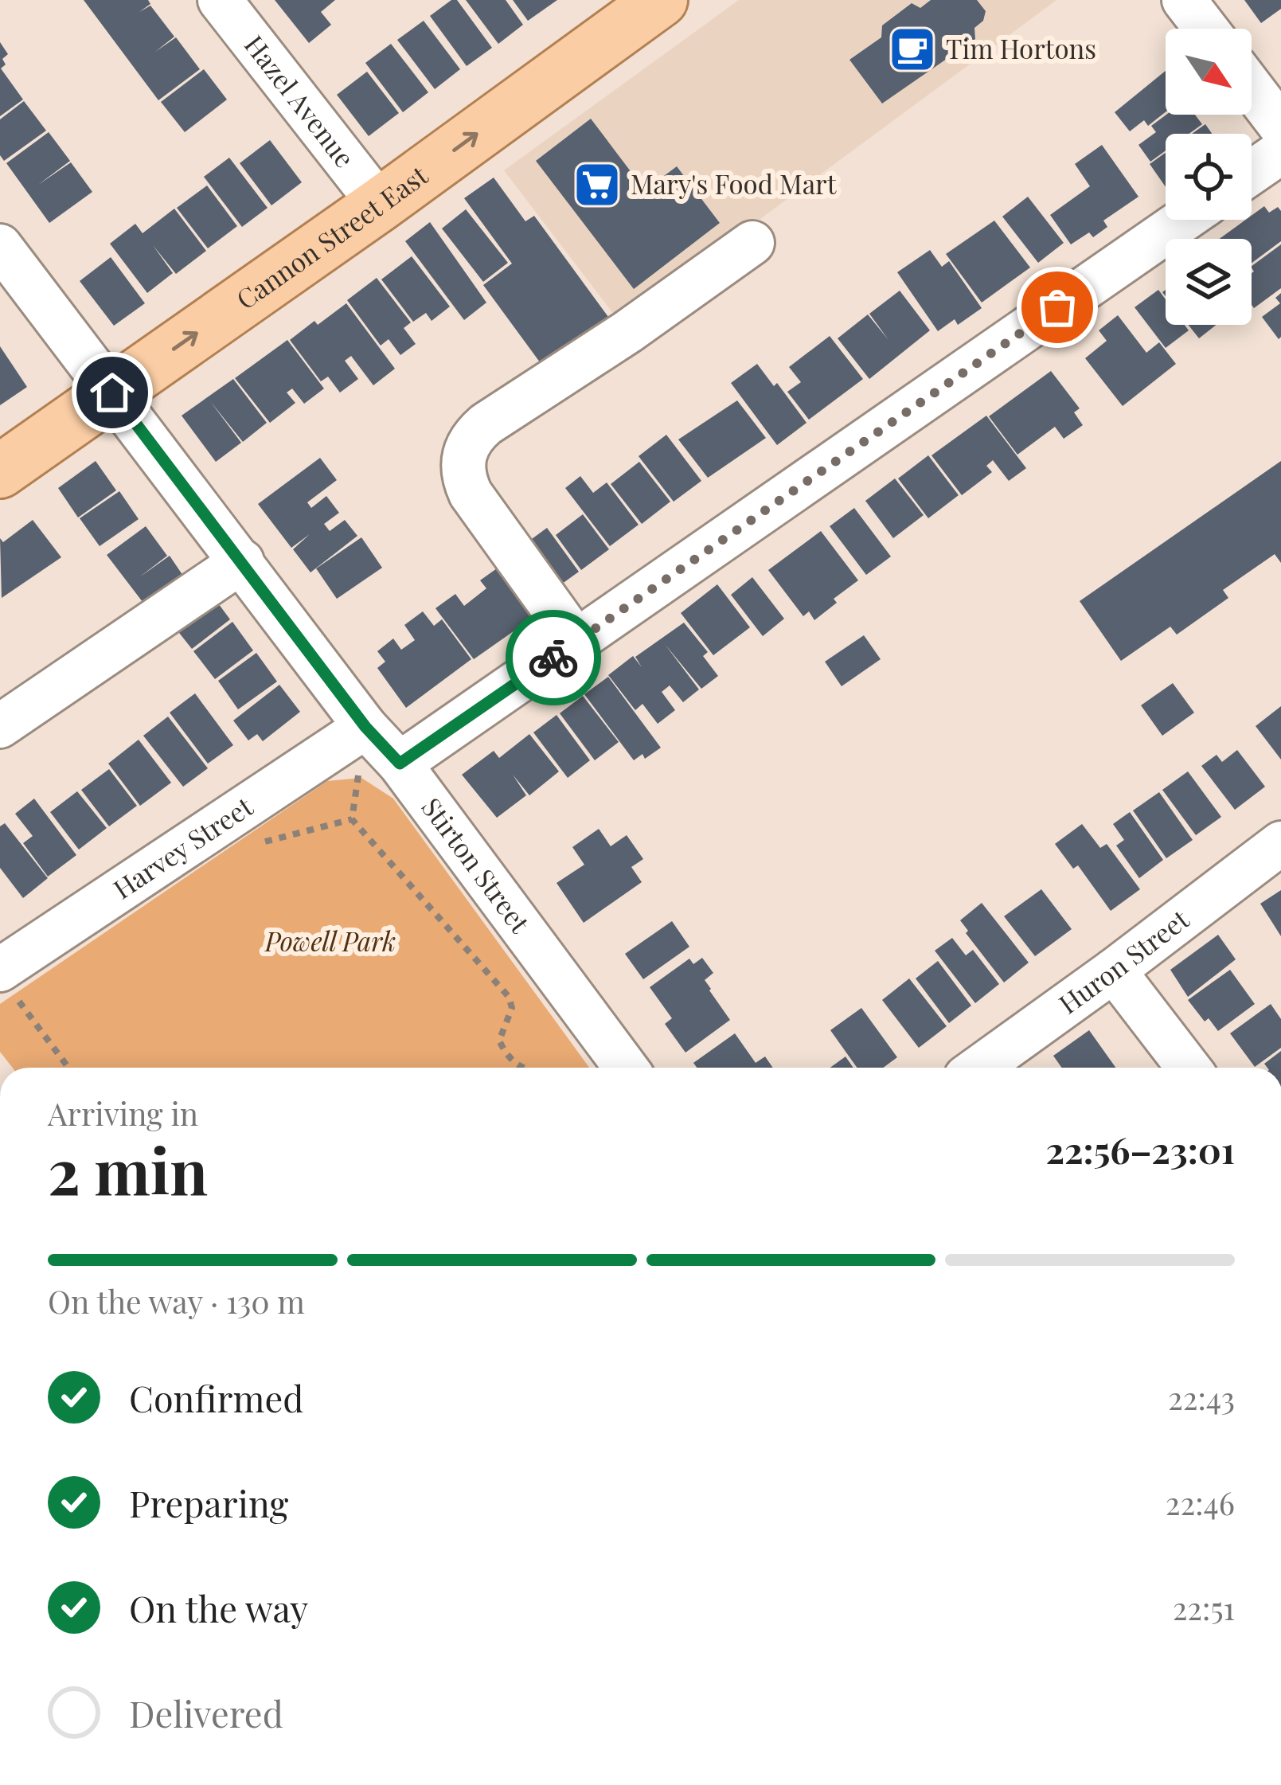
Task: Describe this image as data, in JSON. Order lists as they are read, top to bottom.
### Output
{
  "streets": {
    "main road": ["Cannon Street East"],
    "street": [
      "Hazel Avenue",
      "Harvey Street",
      "Stirton Street",
      "Huron Street"
    ]
  },
  "crossings": [
    ["Hazel Avenue", "Cannon Street East"],
    ["Cannon Street East", "Stirton Street"],
    ["Harvey Street", "Stirton Street"]
  ],
  "one_way": ["Cannon Street East"],
  "parks": ["Powell Park"],
  "places": {
    "cafe": ["Tim Hortons"],
    "supermarket": ["Mary's Food Mart"]
  },
  "north": "bottom right",
  "page": {
    "heading": ["2 min", "Arriving in", "22:56–23:01"],
    "bar": "On the way · 130 m",
    "list": [
      ["Confirmed", "22:43"],
      ["Preparing", "22:46"],
      ["On the way", "22:51"],
      "Delivered"
    ]
  }
}
